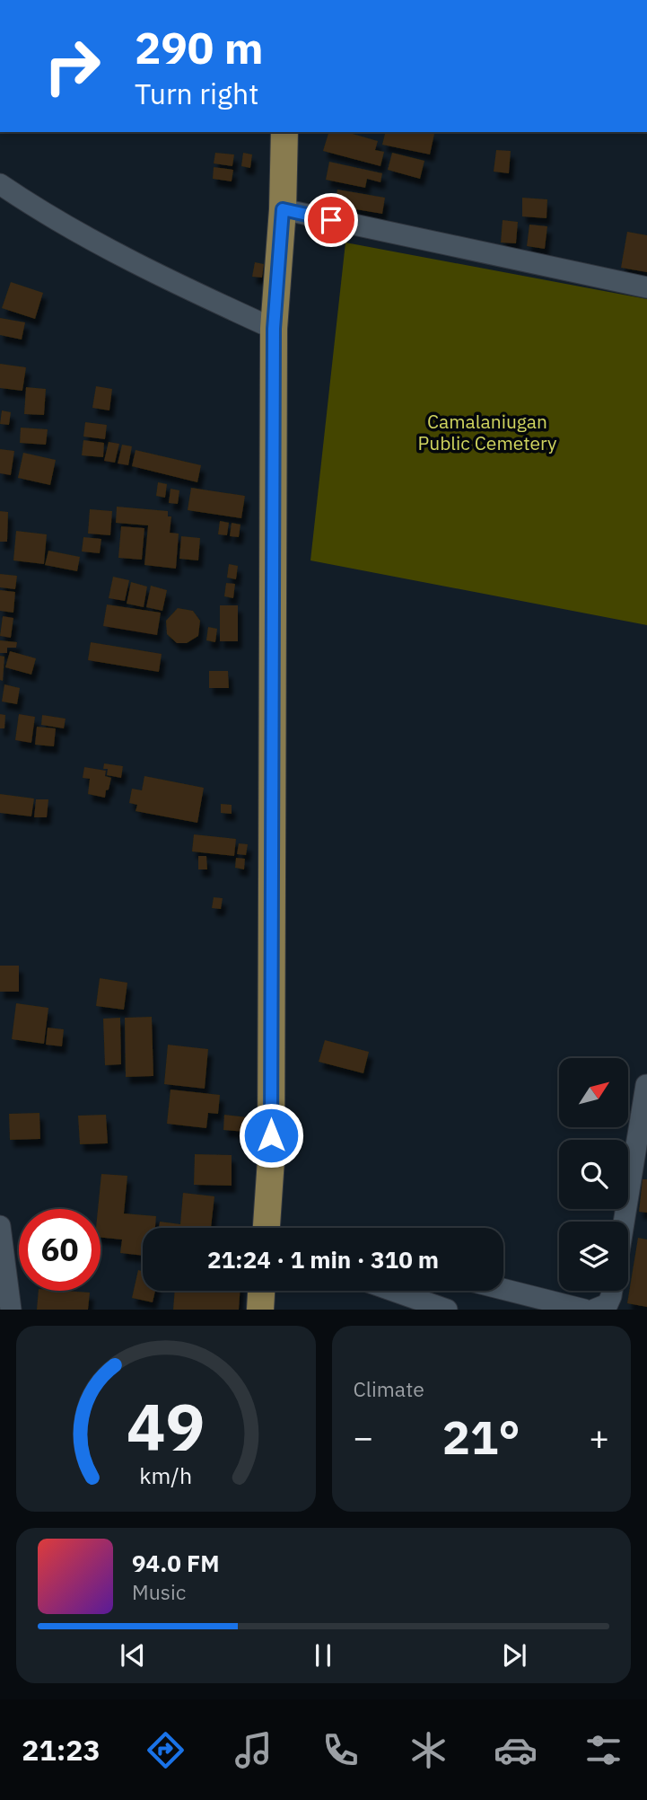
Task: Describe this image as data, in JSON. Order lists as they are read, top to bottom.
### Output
{
  "parks": ["Camalaniugan Public Cemetery"],
  "north": "top right",
  "page": {
    "turn": ["290 m", "Turn right"],
    "limit": "60",
    "trip": "21:24 · 1 min · 310 m",
    "tile": "Climate",
    "heat": ["−", "21°", "+"],
    "song": ["94.0 FM", "Music"],
    "tabs": "21:23",
    "gauge": ["49", "km/h"]
  }
}
